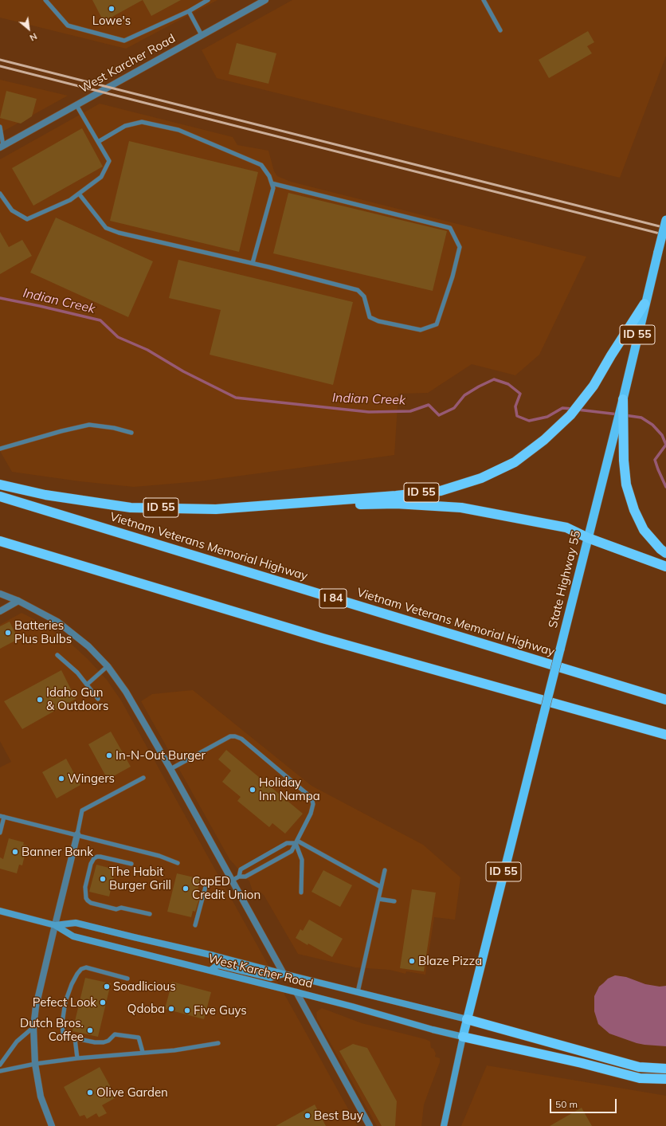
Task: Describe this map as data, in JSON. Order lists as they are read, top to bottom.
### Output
{
  "streets": {
    "highway": [
      "ID 55",
      "Vietnam Veterans Memorial Highway",
      "State Highway 55",
      "I 84"
    ],
    "main road": ["West Karcher Road"]
  },
  "crossings": [
    ["West Karcher Road", "State Highway 55"],
    ["ID 55", "State Highway 55"]
  ],
  "water": ["Indian Creek"],
  "places": [
    "Lowe's",
    "Batteries Plus Bulbs",
    "Idaho Gun & Outdoors",
    "In-N-Out Burger",
    "Wingers",
    "Holiday Inn Nampa",
    "Banner Bank",
    "The Habit Burger Grill",
    "CapED Credit Union",
    "Blaze Pizza",
    "Soadlicious",
    "Pefect Look",
    "Qdoba",
    "Five Guys",
    "Dutch Bros. Coffee",
    "Olive Garden",
    "Best Buy"
  ],
  "scale_bar": "50 m",
  "north": "bottom right"
}
